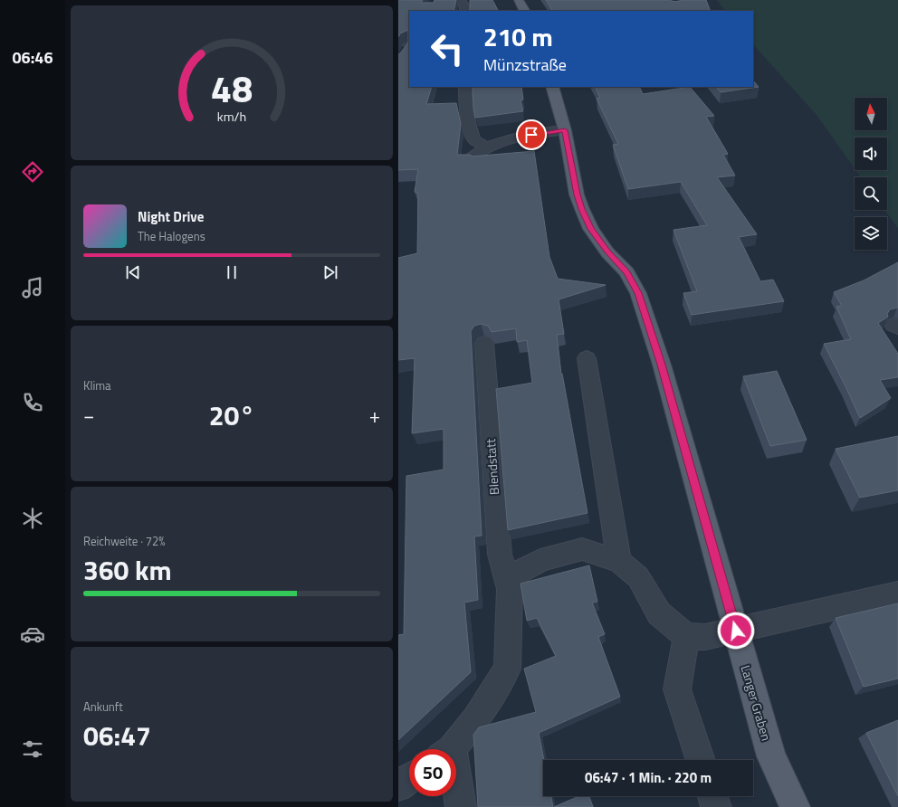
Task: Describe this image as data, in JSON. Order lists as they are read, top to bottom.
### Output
{
  "streets": {
    "main road": ["Langer Graben"],
    "street": ["Blendstatt"]
  },
  "north": "top",
  "page": {
    "tabs": "06:46",
    "turn": ["210 m", "Münzstraße"],
    "song": ["Night Drive", "The Halogens"],
    "tile": [
      "Klima",
      ["Reichweite · 72%", "360 km"],
      ["Ankunft", "06:47"]
    ],
    "heat": ["−", "20°", "+"],
    "limit": "50",
    "trip": "06:47 · 1 Min. · 220 m",
    "gauge": ["48", "km/h"]
  }
}
